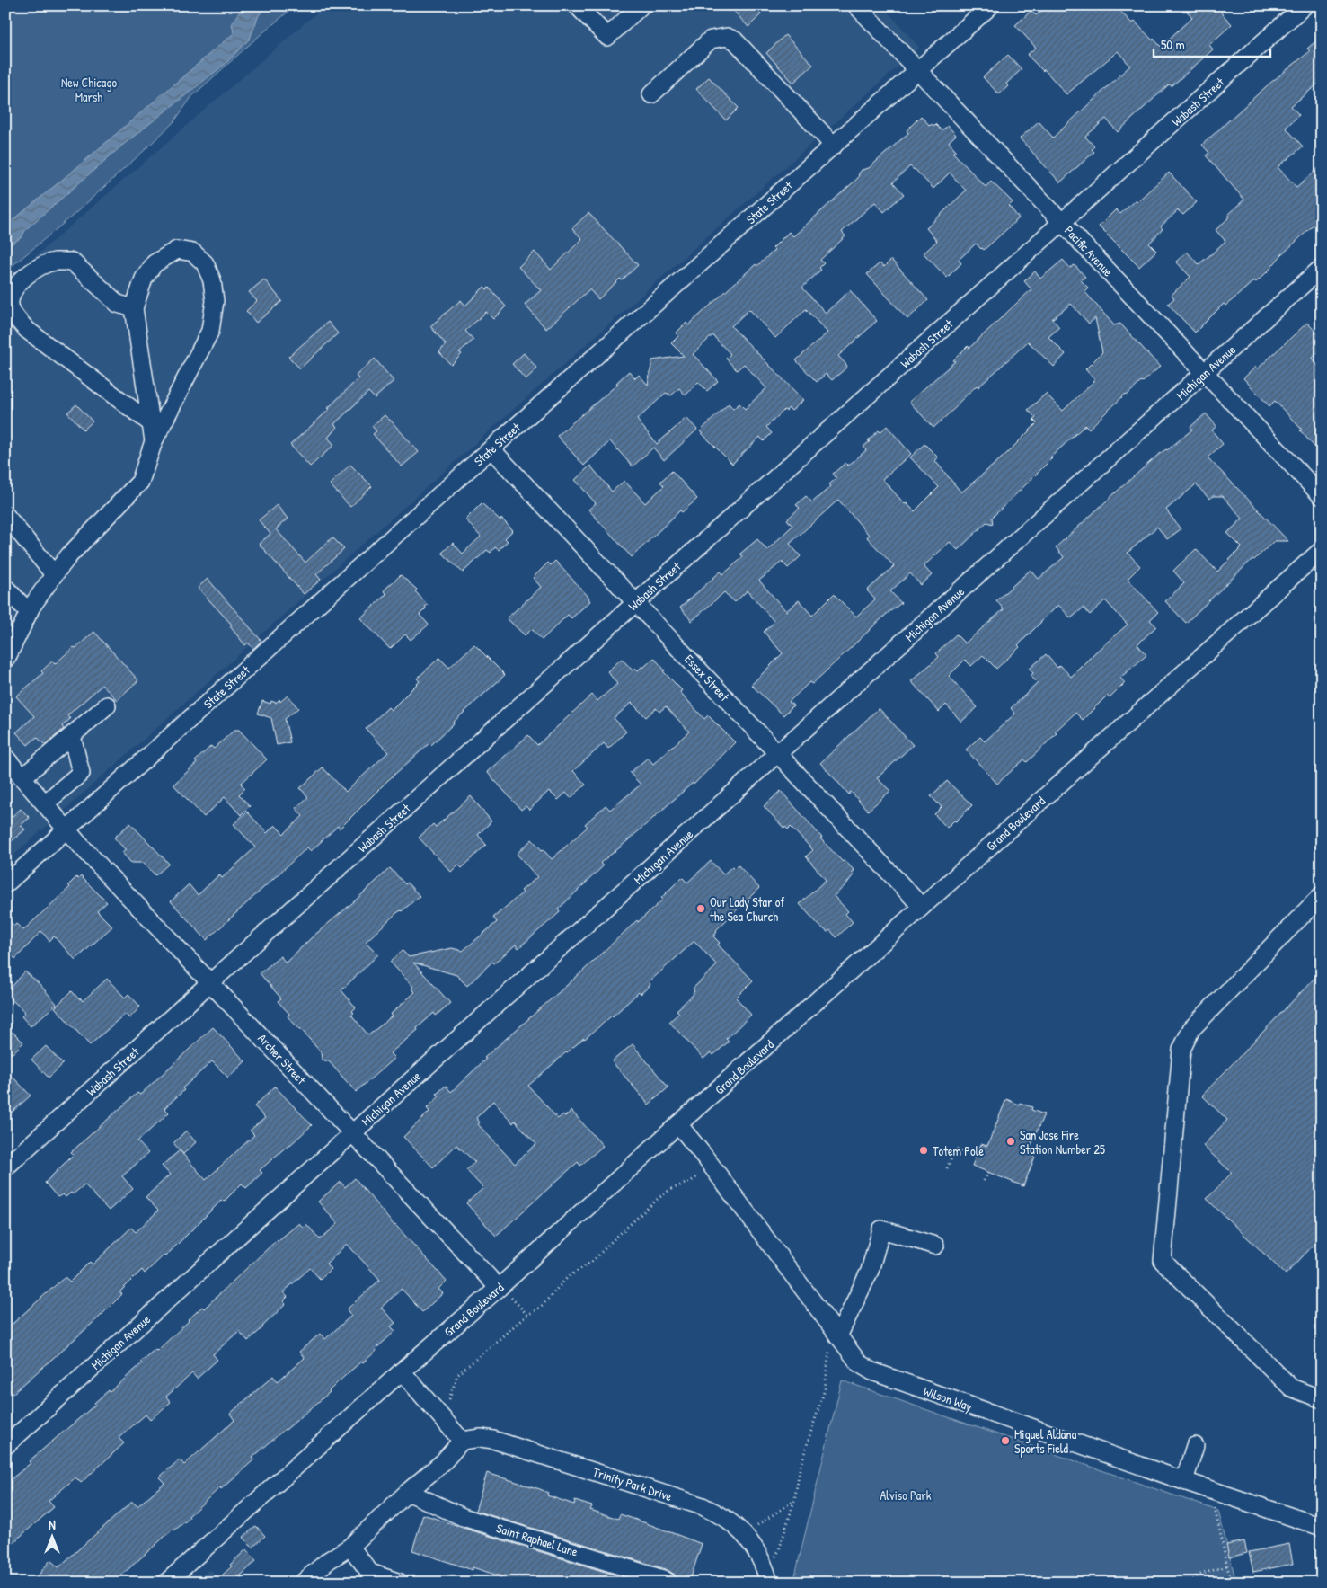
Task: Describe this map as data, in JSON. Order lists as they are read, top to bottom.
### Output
{
  "streets": {
    "street": [
      "Wabash Street",
      "State Street",
      "Pacific Avenue",
      "Michigan Avenue",
      "Essex Street",
      "Grand Boulevard",
      "Archer Street",
      "Wilson Way",
      "Trinity Park Drive",
      "Saint Raphael Lane"
    ]
  },
  "crossings": [
    ["Wabash Street", "Pacific Avenue"],
    ["Wabash Street", "Essex Street"],
    ["Wabash Street", "Archer Street"],
    ["State Street", "Pacific Avenue"],
    ["State Street", "Essex Street"],
    ["State Street", "Archer Street"],
    ["Pacific Avenue", "Michigan Avenue"],
    ["Michigan Avenue", "Essex Street"],
    ["Michigan Avenue", "Archer Street"],
    ["Essex Street", "Grand Boulevard"],
    ["Grand Boulevard", "Archer Street"],
    ["Grand Boulevard", "Wilson Way"]
  ],
  "parks": ["New Chicago Marsh", "Alviso Park"],
  "places": [
    "Our Lady Star of the Sea Church",
    "San Jose Fire Station Number 25",
    "Totem Pole",
    "Miguel Aldana Sports Field"
  ],
  "scale_bar": "50 m",
  "north": "top"
}
